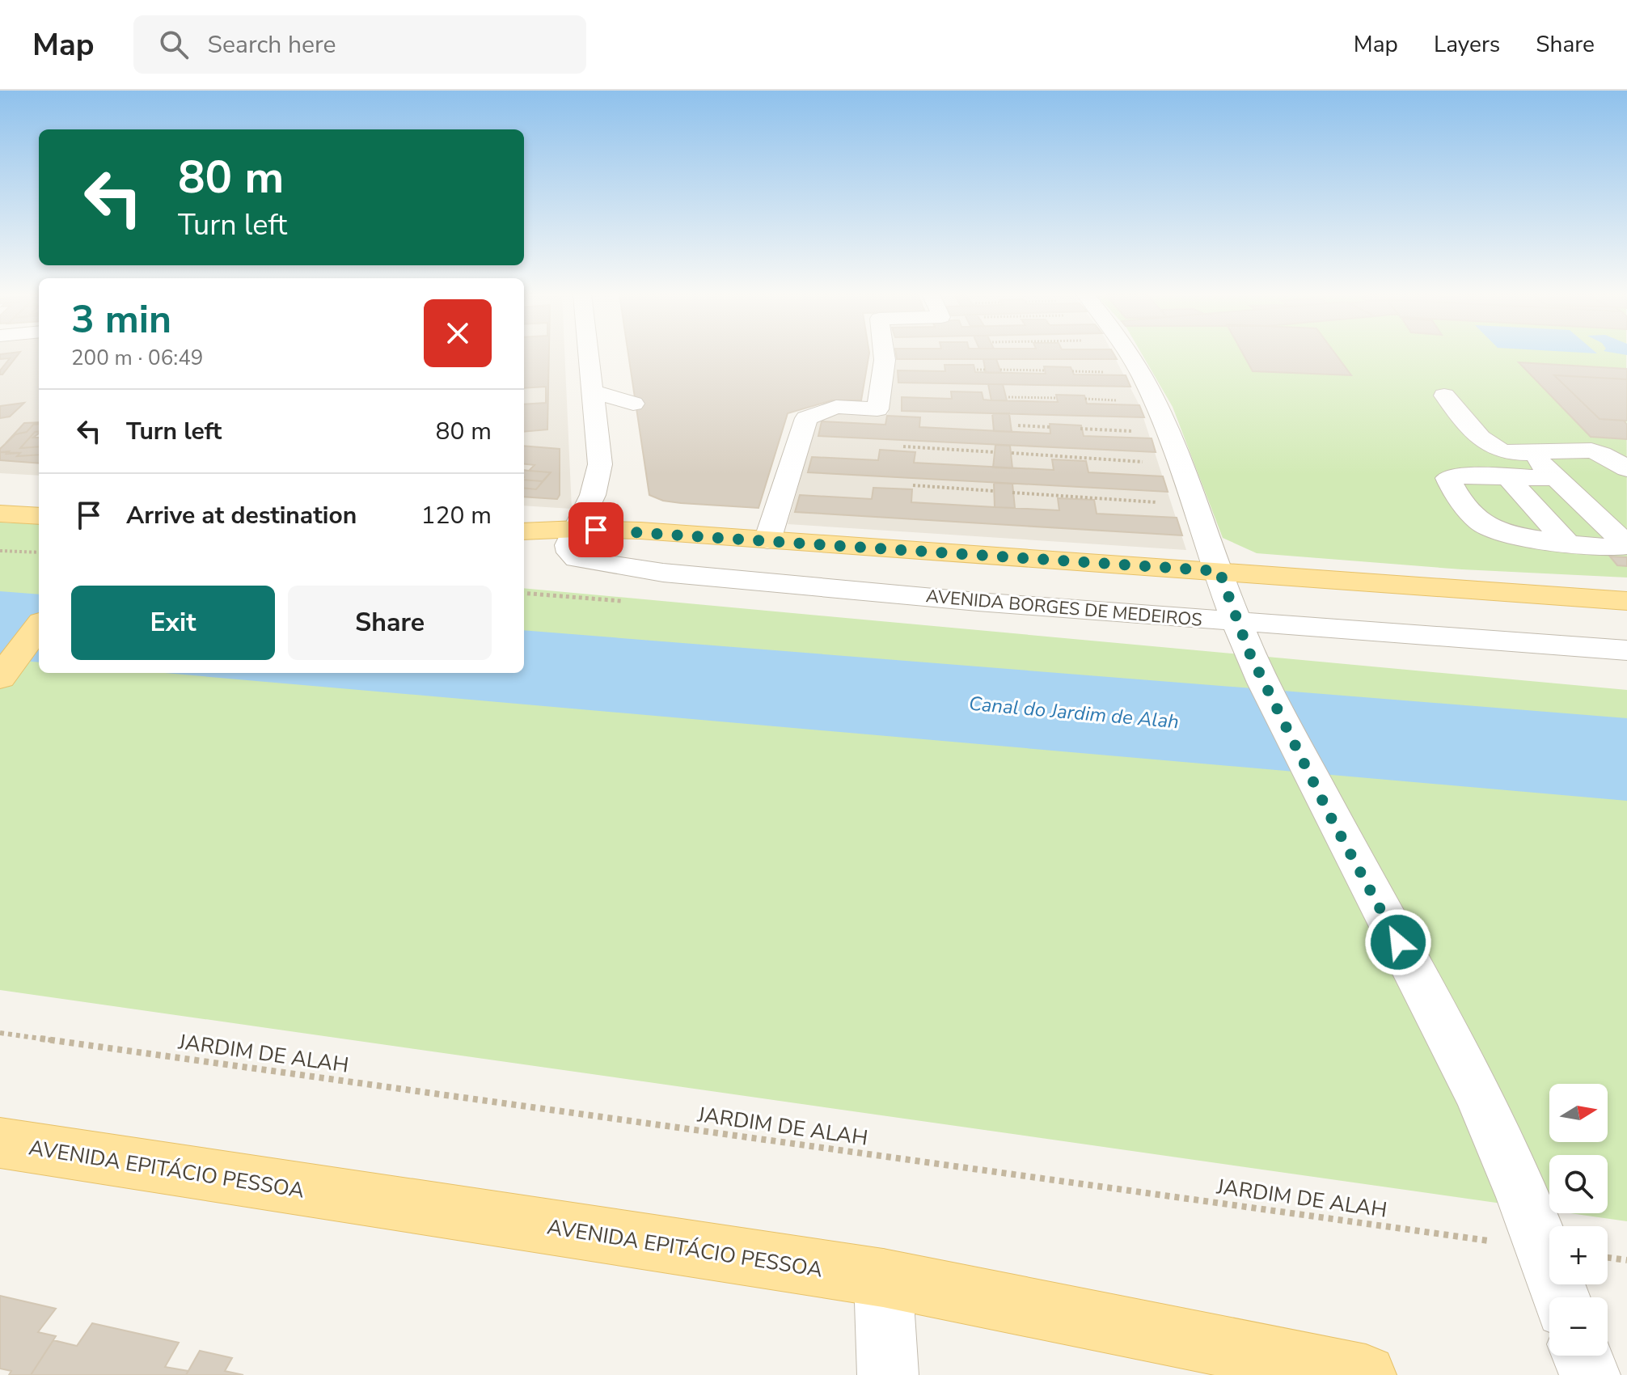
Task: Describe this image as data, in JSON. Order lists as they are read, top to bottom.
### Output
{
  "streets": {
    "main road": ["AVENIDA EPITÁCIO PESSOA"],
    "street": ["AVENIDA BORGES DE MEDEIROS"],
    "path": ["JARDIM DE ALAH"]
  },
  "water": ["Canal do Jardim de Alah"],
  "north": "right",
  "page": {
    "header": "Map",
    "search": "Search here",
    "nav": ["Map", "Layers", "Share"],
    "turn": ["80 m", "Turn left"],
    "heading": ["3 min", "200 m · 06:49"],
    "list": [
      {
        "name": "Turn left",
        "value": "80 m"
      },
      {
        "name": "Arrive at destination",
        "value": "120 m"
      }
    ],
    "buttons": ["Exit", "Share"],
    "map_buttons": ["+", "−"]
  }
}
